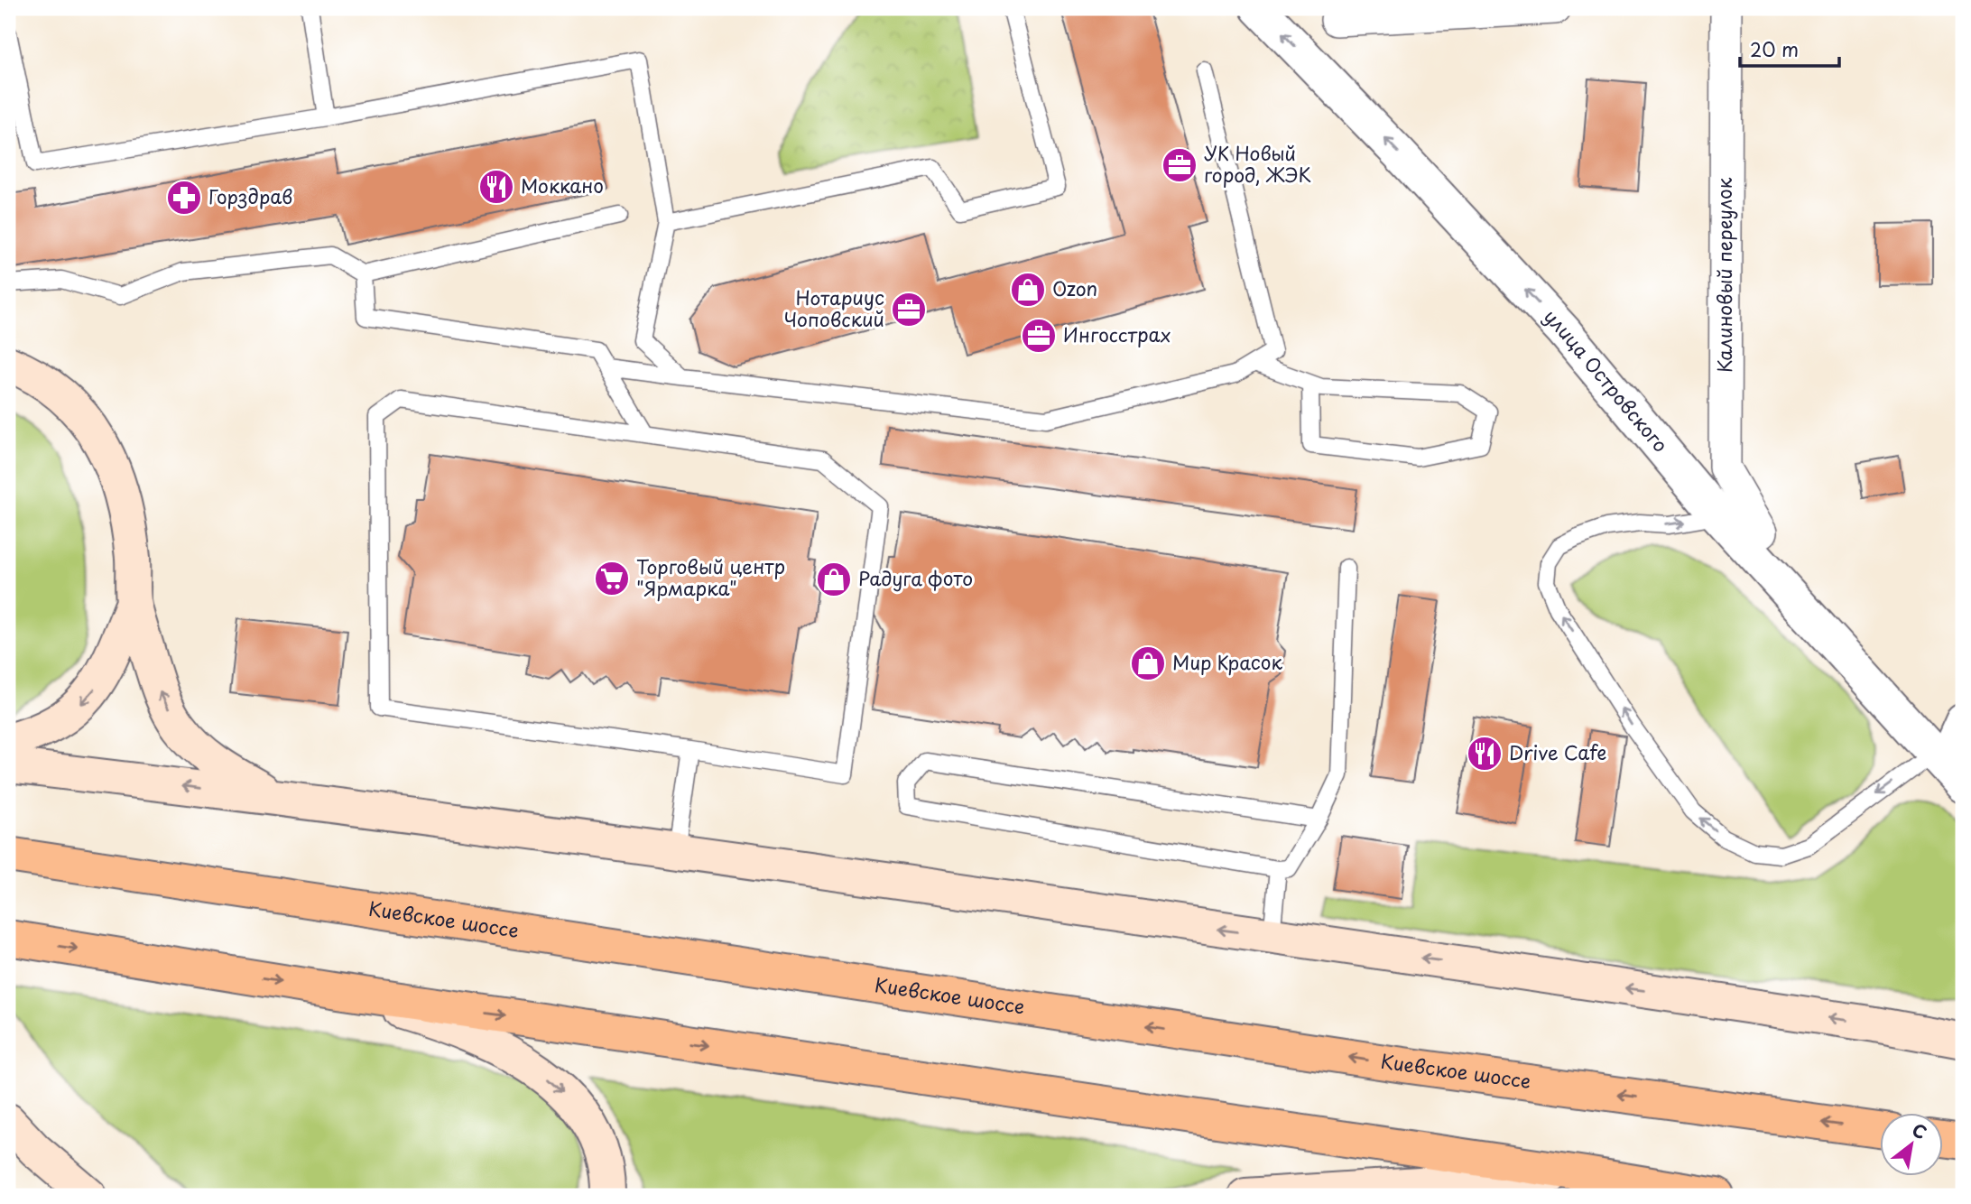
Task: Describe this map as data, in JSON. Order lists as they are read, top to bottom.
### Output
{
  "streets": {
    "highway": ["Киевское шоссе"],
    "street": ["Калиновый переулок", "улица Островского"]
  },
  "one_way": ["улица Островского"],
  "places": {
    "office": ["УК Новый город, ЖЭК", "Нотариус Чоповский", "Ингосстрах"],
    "restaurant": ["Моккано", "Drive Cafe"],
    "pharmacy": ["Горздрав"],
    "shop": ["Ozon", "Радуга фото", "Мир Красок"],
    "supermarket": ["Торговый центр \"Ярмарка\""]
  },
  "scale_bar": "20 m",
  "north": "top right"
}
